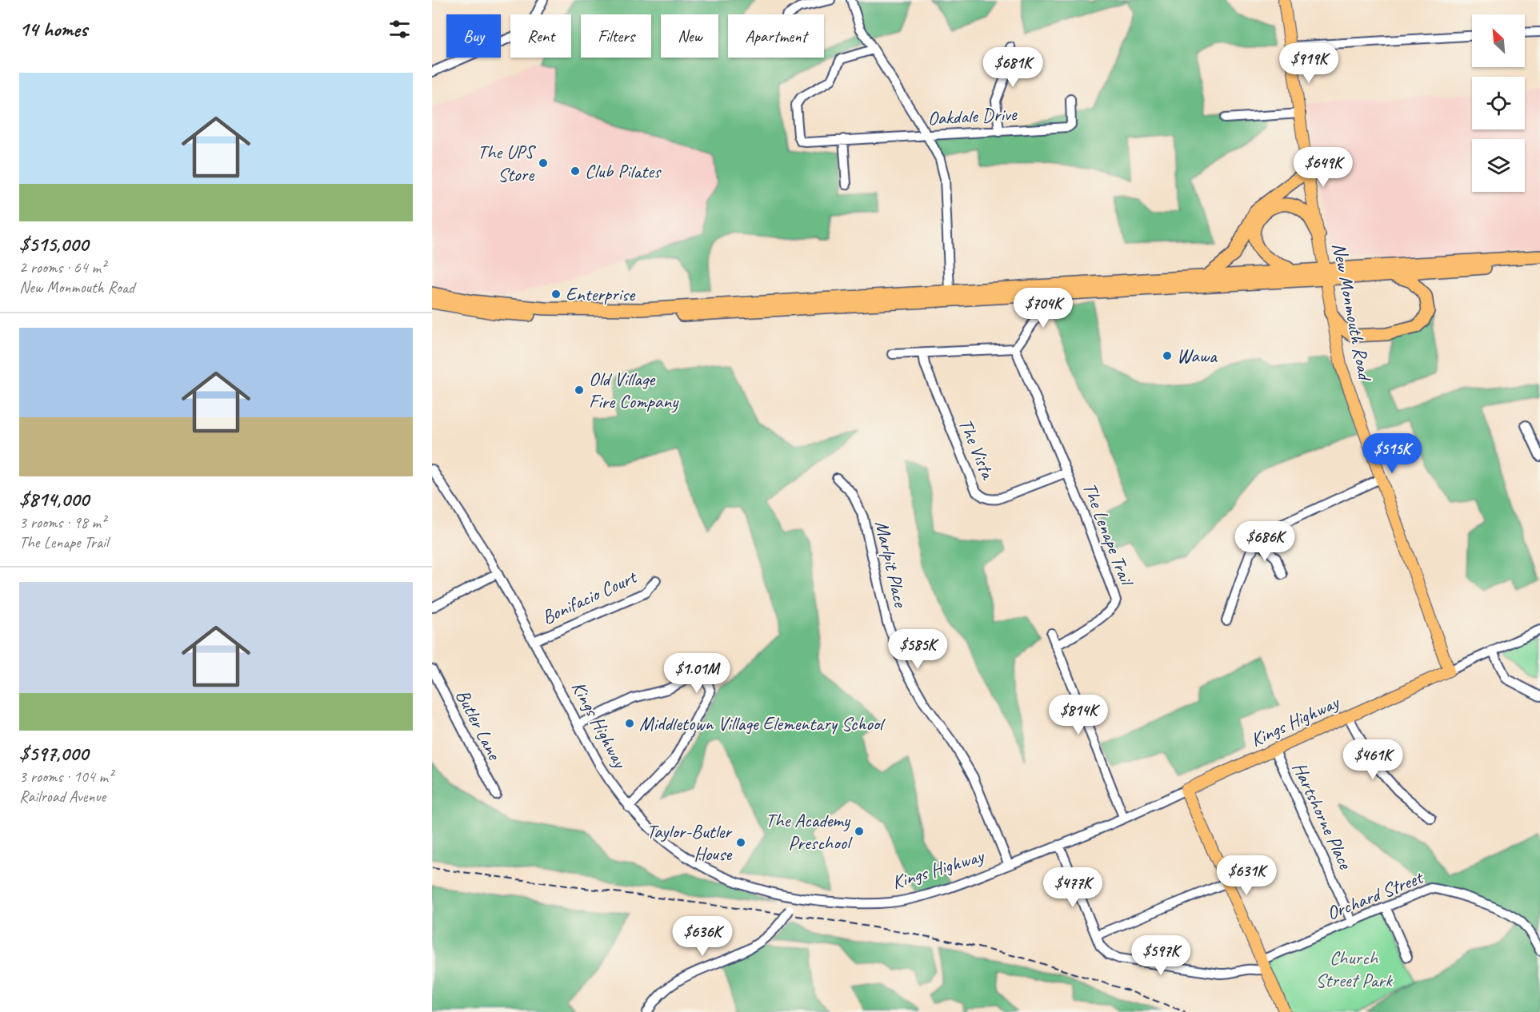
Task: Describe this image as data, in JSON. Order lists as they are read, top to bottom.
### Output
{
  "streets": {
    "main road": ["New Monmouth Road", "Kings Highway"],
    "street": [
      "Oakdale Drive",
      "The Vista",
      "The Lenape Trail",
      "Marlpit Place",
      "Bonifacio Court",
      "Butler Lane",
      "Hartshorne Place",
      "Orchard Street"
    ]
  },
  "crossings": [
    ["New Monmouth Road", "Kings Highway"],
    ["The Vista", "The Lenape Trail"],
    ["Marlpit Place", "Kings Highway"],
    ["Bonifacio Court", "Kings Highway"],
    ["Kings Highway", "Hartshorne Place"],
    ["Hartshorne Place", "Orchard Street"]
  ],
  "parks": ["Church Street Park"],
  "places": [
    "The UPS Store",
    "Club Pilates",
    "Enterprise",
    "Wawa",
    "Old Village Fire Company",
    "Middletown Village Elementary School",
    "The Academy Preschool",
    "Taylor-Butler House"
  ],
  "north": "top left",
  "page": {
    "heading": "14 homes",
    "chip": [
      "Buy",
      "Rent",
      "Filters",
      "New",
      "Apartment"
    ],
    "price": [
      "$919K",
      "$681K",
      "$649K",
      "$704K",
      "$515K",
      "$686K",
      "$585K",
      "$1.01M",
      "$814K",
      "$461K",
      "$631K",
      "$477K",
      "$636K",
      "$597K"
    ],
    "list": [
      {
        "name": "$515,000",
        "note": "2 rooms · 64 m² · New Monmouth Road"
      },
      {
        "name": "$814,000",
        "note": "3 rooms · 98 m² · The Lenape Trail"
      },
      {
        "name": "$597,000",
        "note": "3 rooms · 104 m² · Railroad Avenue"
      }
    ]
  }
}
